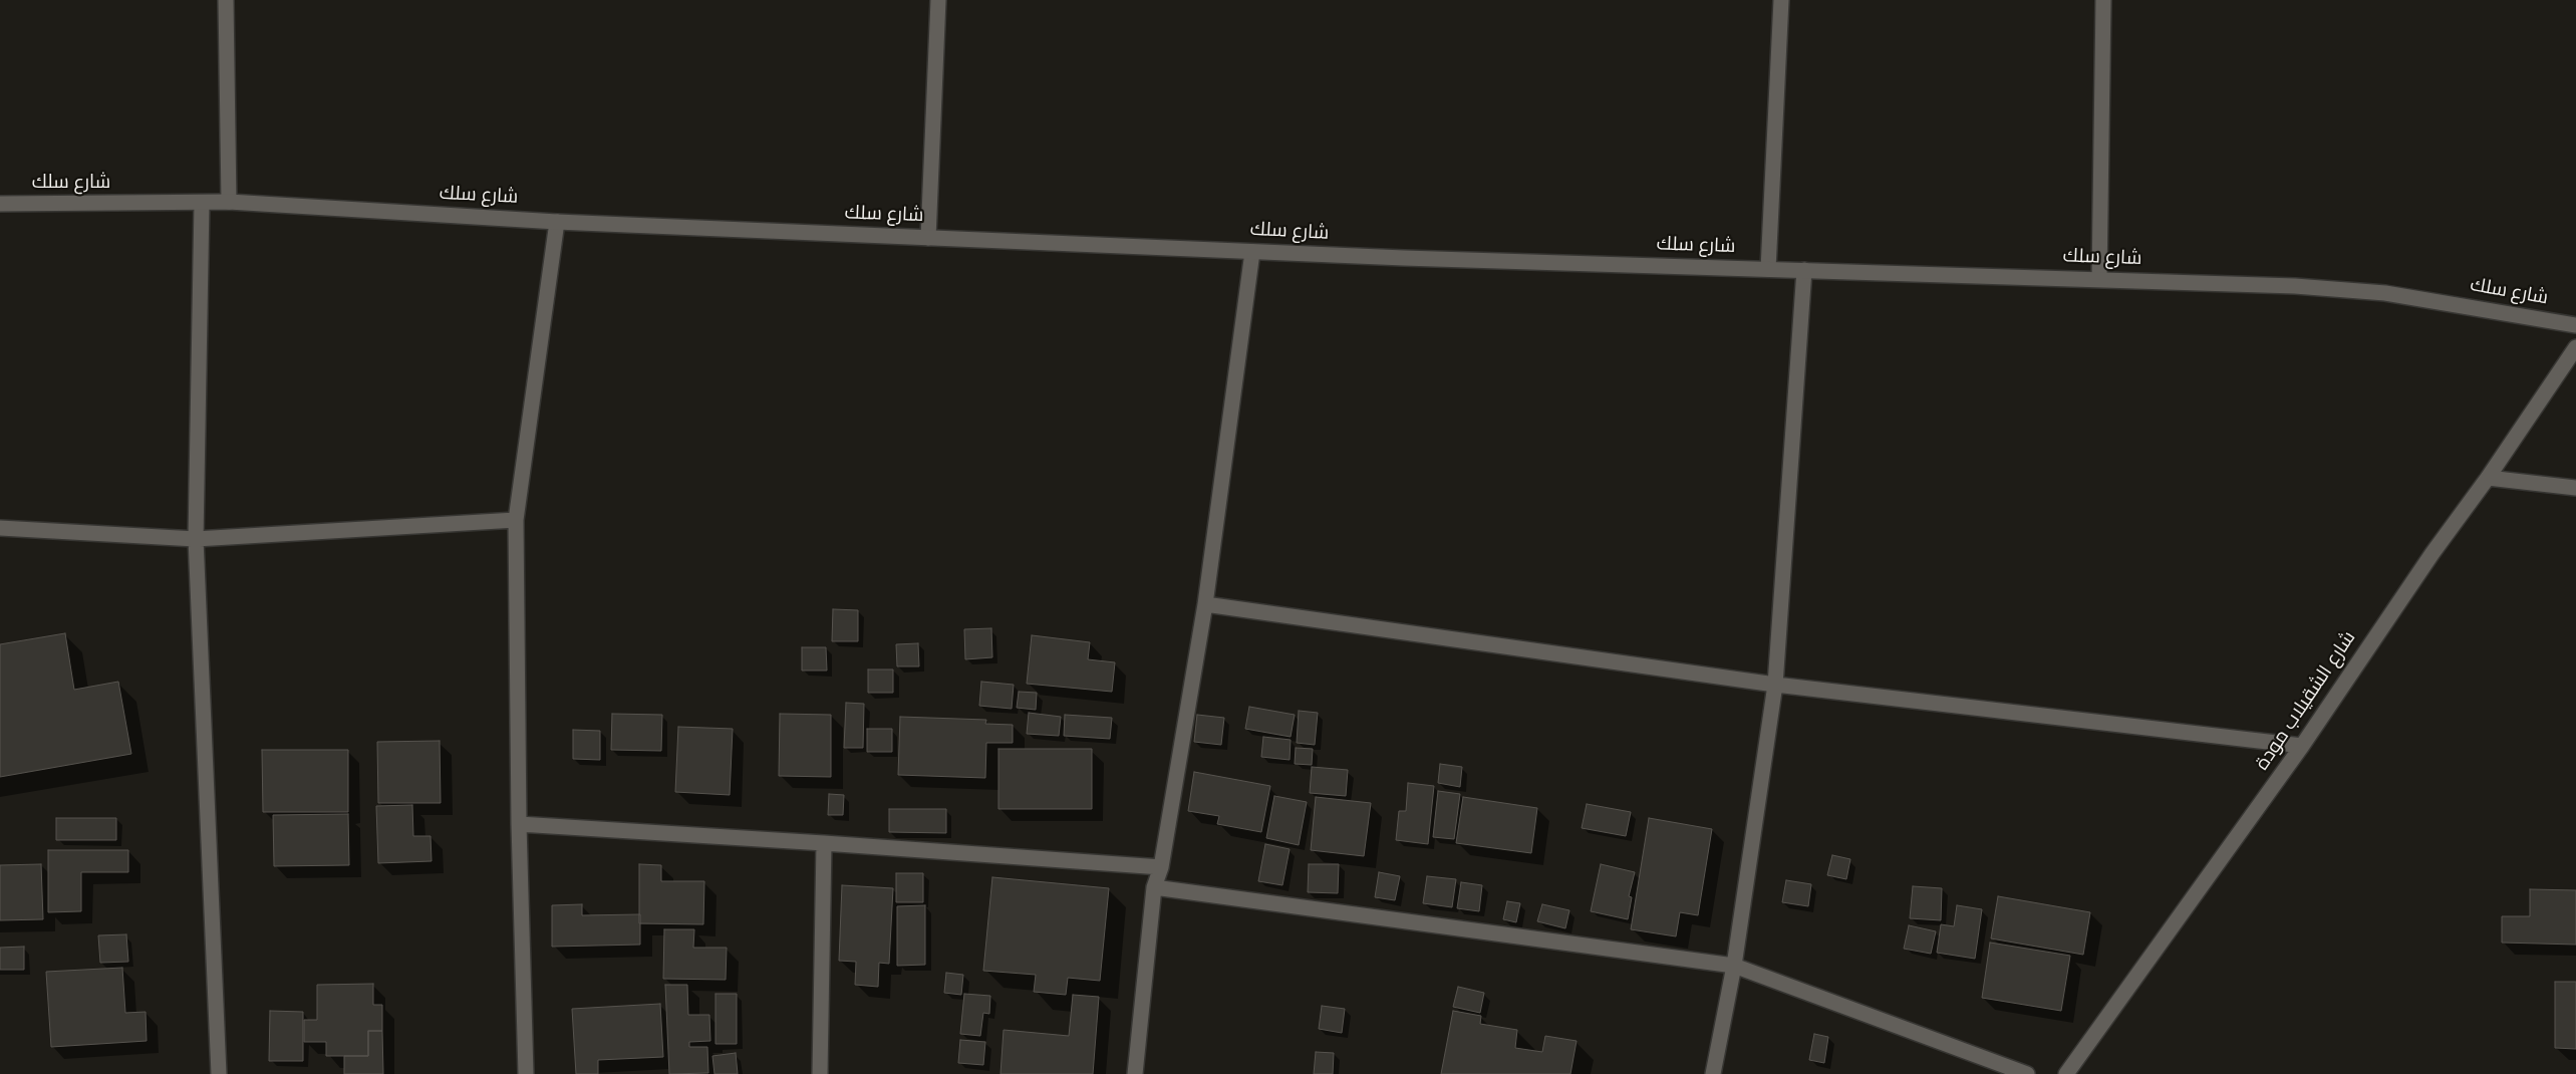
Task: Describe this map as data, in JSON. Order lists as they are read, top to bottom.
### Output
{
  "streets": {
    "street": ["شارع سلك", "شارع الشقيلاب مودة"]
  }
}
